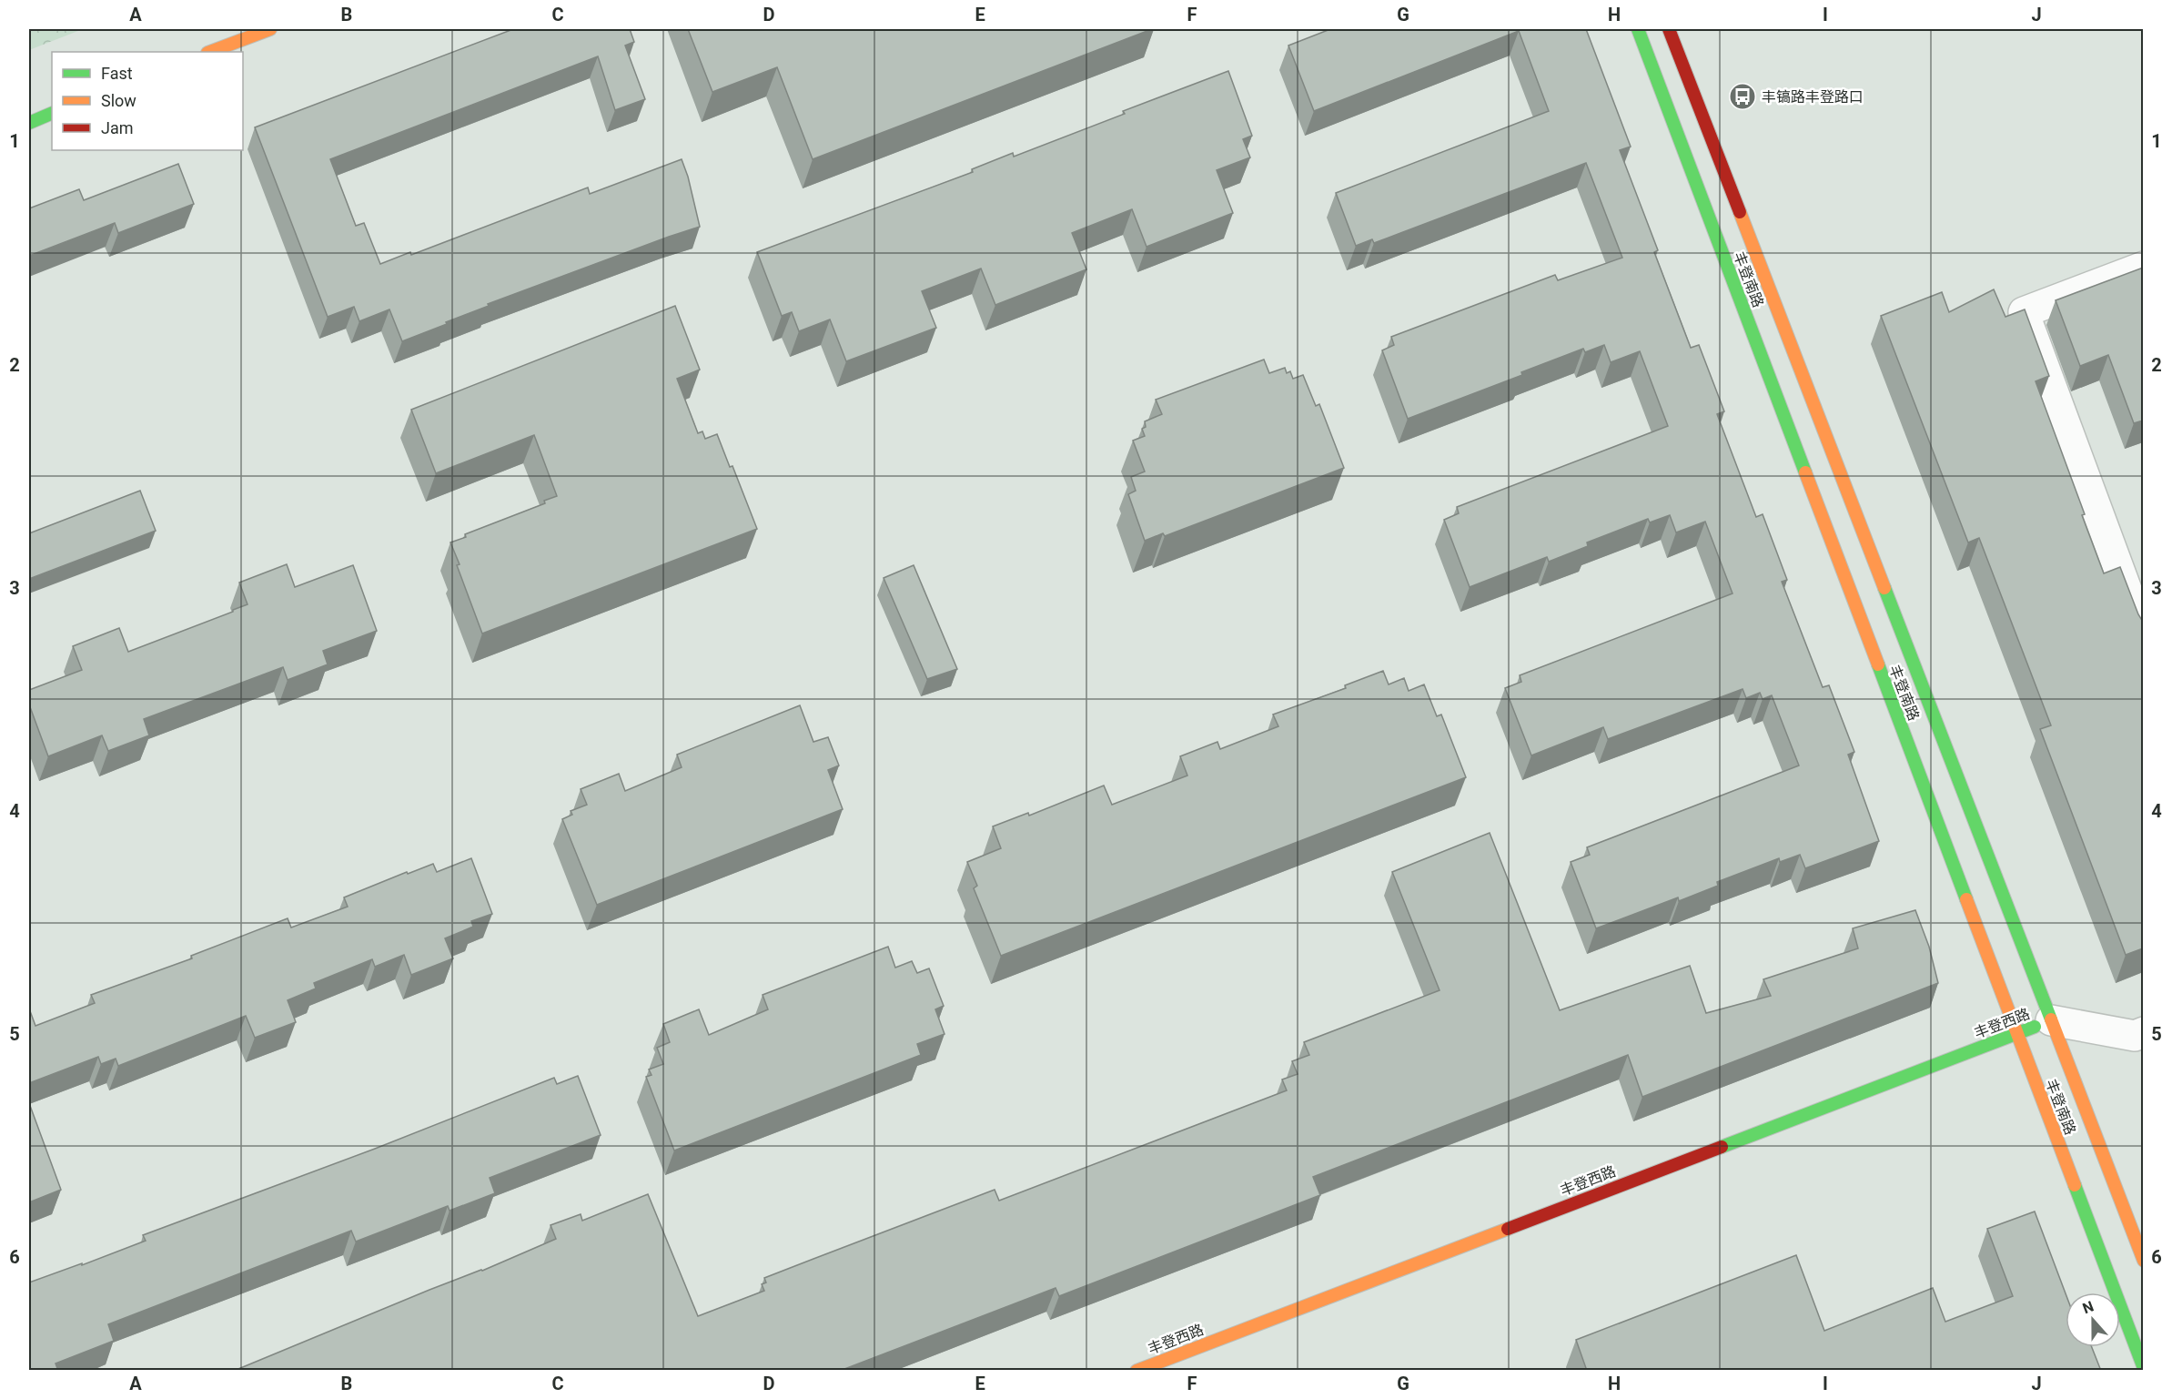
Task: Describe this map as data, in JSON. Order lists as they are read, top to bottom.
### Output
{
  "streets": {
    "street": ["丰登南路", "丰登西路"]
  },
  "crossings": [
    ["丰登南路", "丰登西路"]
  ],
  "places": {
    "bus stop": ["丰镐路丰登路口"]
  },
  "legend": ["Fast", "Slow", "Jam"],
  "north": "top",
  "grid": {
    "columns": [
      "A",
      "B",
      "C",
      "D",
      "E",
      "F",
      "G",
      "H",
      "I",
      "J"
    ],
    "rows": [
      "1",
      "2",
      "3",
      "4",
      "5",
      "6"
    ]
  }
}
